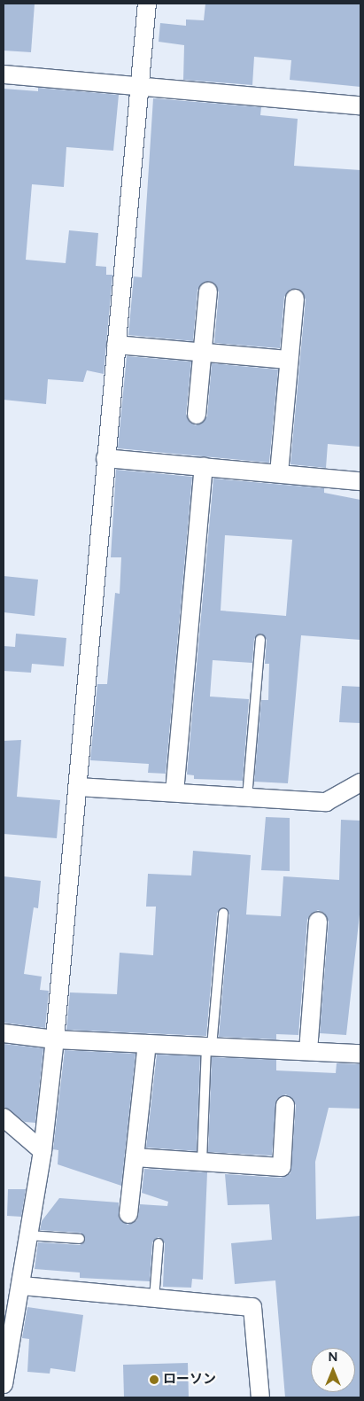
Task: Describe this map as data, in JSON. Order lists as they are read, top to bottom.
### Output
{
  "places": ["ローソン"],
  "north": "top"
}
